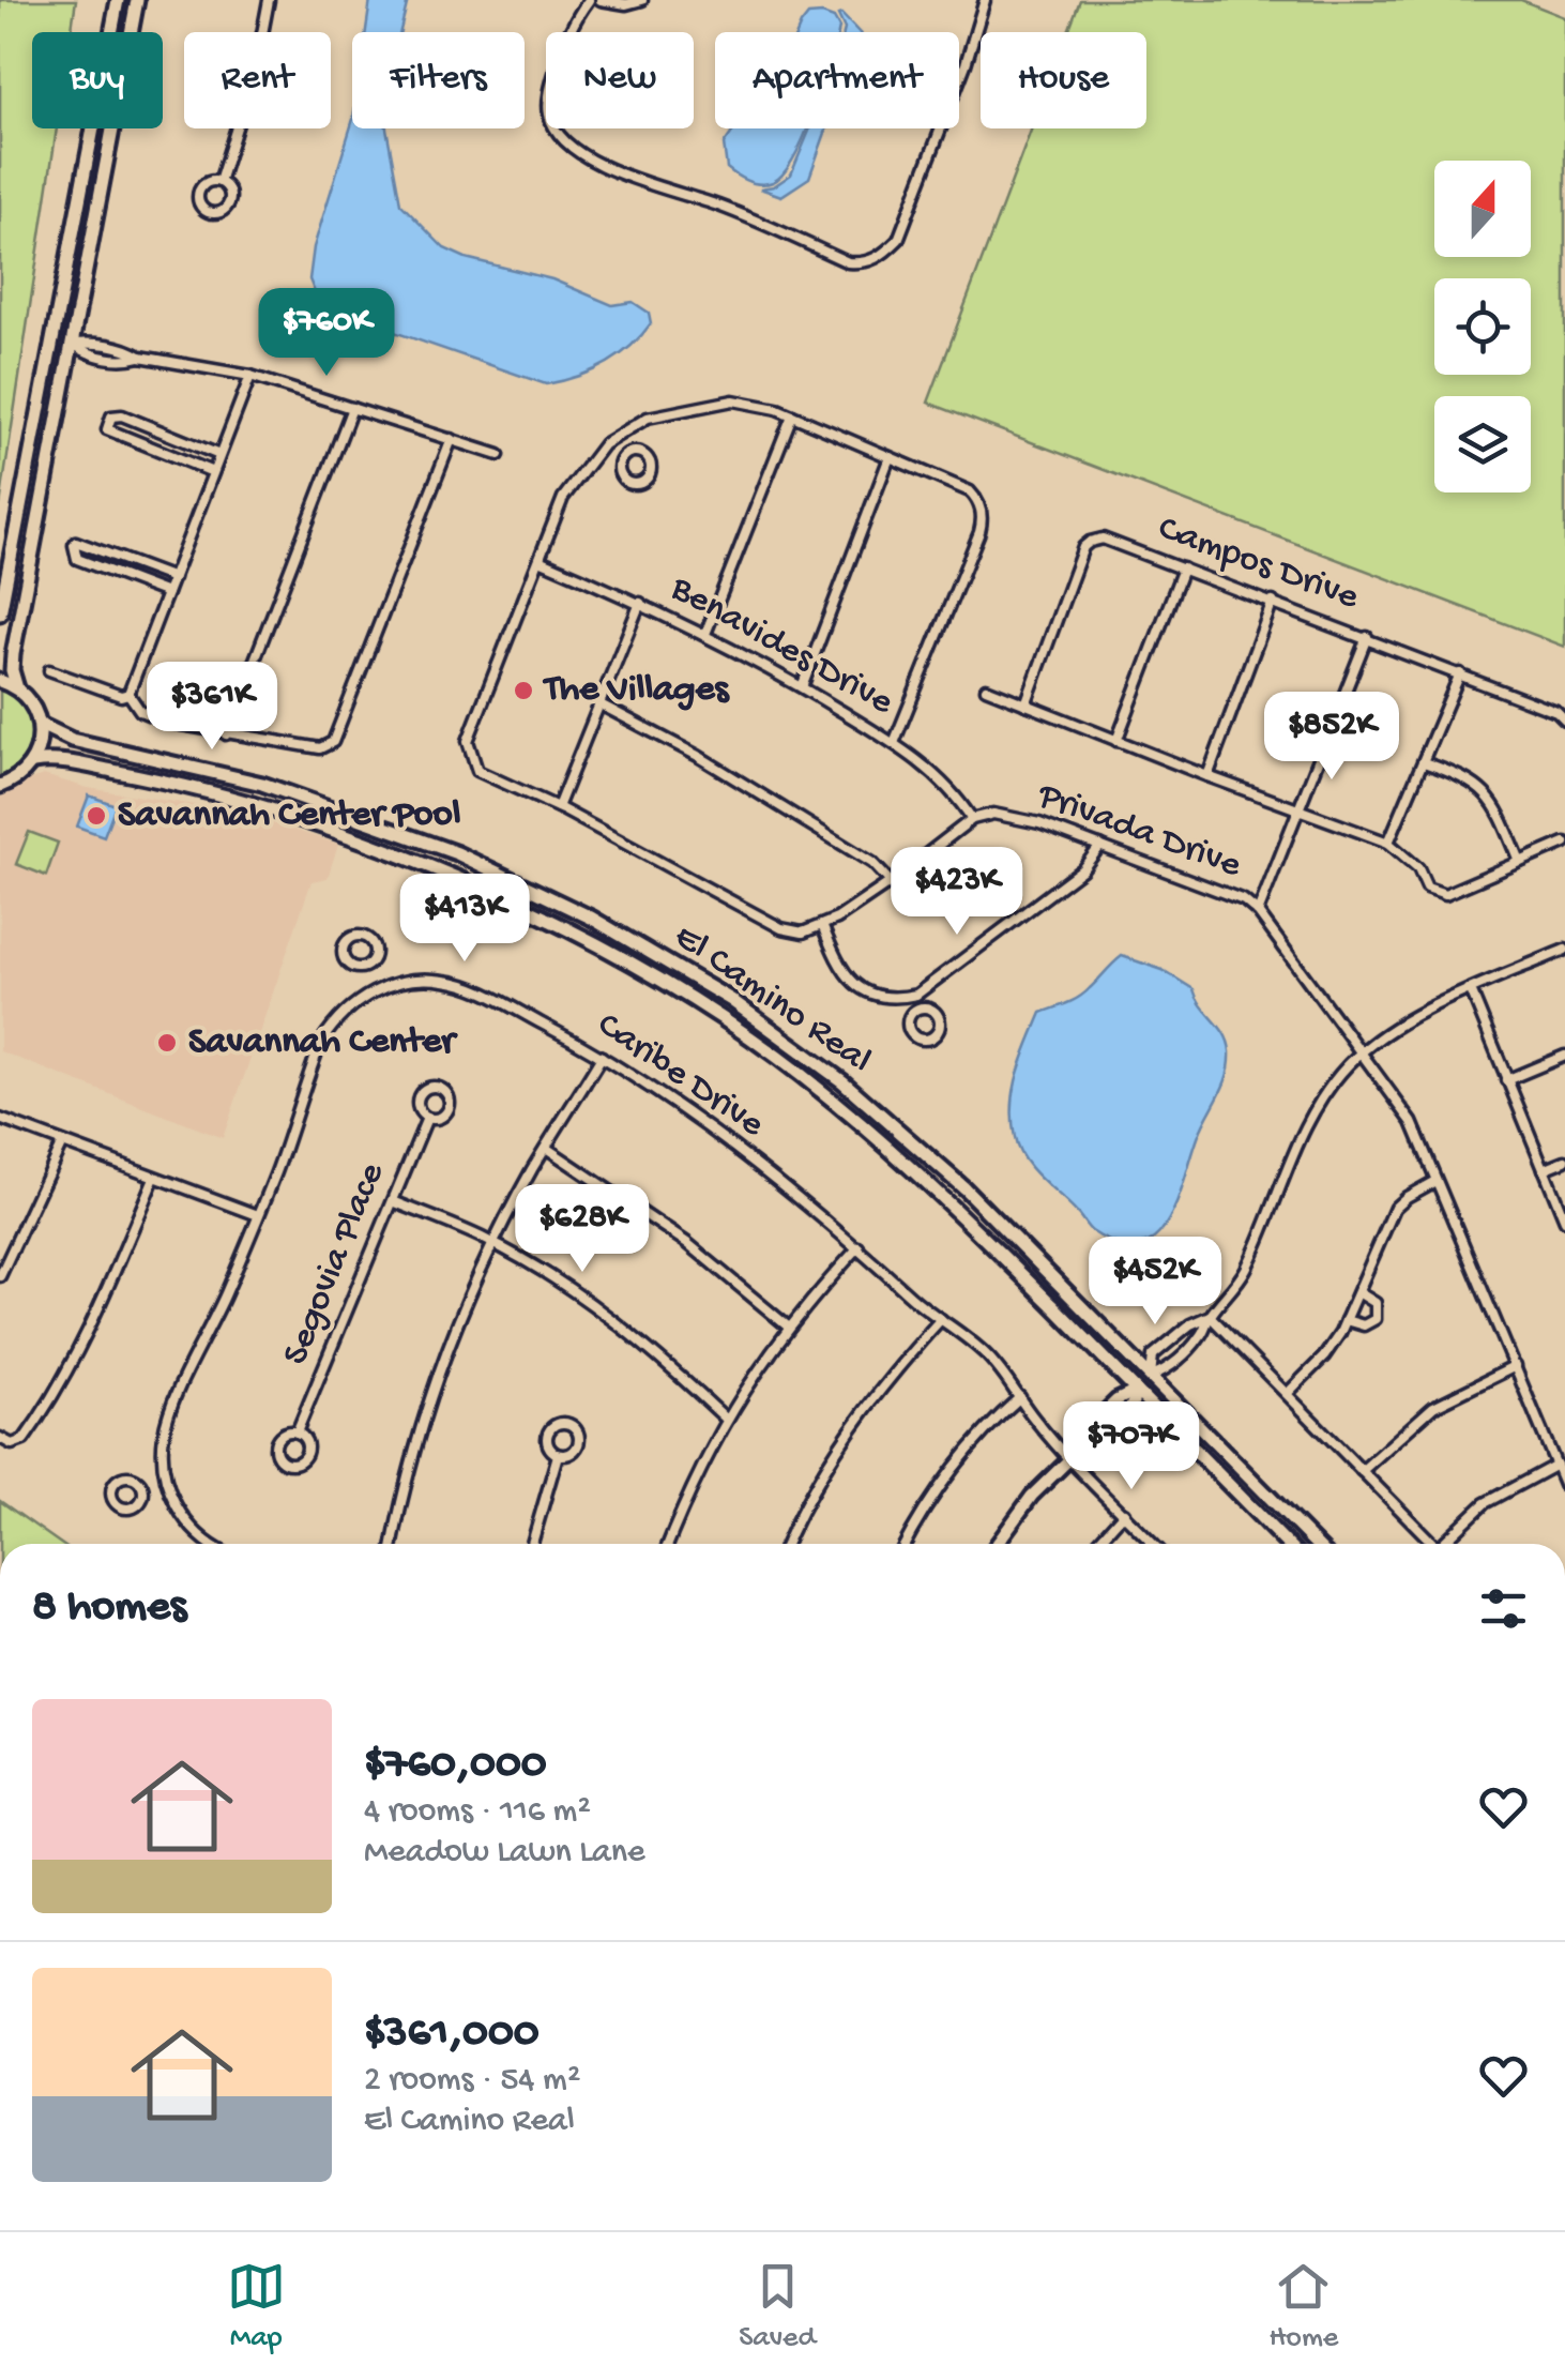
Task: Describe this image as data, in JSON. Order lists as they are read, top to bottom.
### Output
{
  "streets": {
    "main road": ["El Camino Real"],
    "street": [
      "Campos Drive",
      "Benavides Drive",
      "Privada Drive",
      "Caribe Drive",
      "Segovia Place"
    ]
  },
  "crossings": [
    ["Benavides Drive", "Privada Drive"]
  ],
  "places": ["The Villages", "Savannah Center Pool", "Savannah Center"],
  "north": "top",
  "page": {
    "chip": [
      "Buy",
      "Rent",
      "Filters",
      "New",
      "Apartment",
      "House"
    ],
    "price": [
      "$760K",
      "$361K",
      "$852K",
      "$423K",
      "$413K",
      "$628K",
      "$452K",
      "$707K"
    ],
    "heading": "8 homes",
    "list": [
      {
        "name": "$760,000",
        "note": "4 rooms · 116 m² · Meadow Lawn Lane"
      },
      {
        "name": "$361,000",
        "note": "2 rooms · 54 m² · El Camino Real"
      }
    ],
    "tabs": ["Map", "Saved", "Home"]
  }
}
